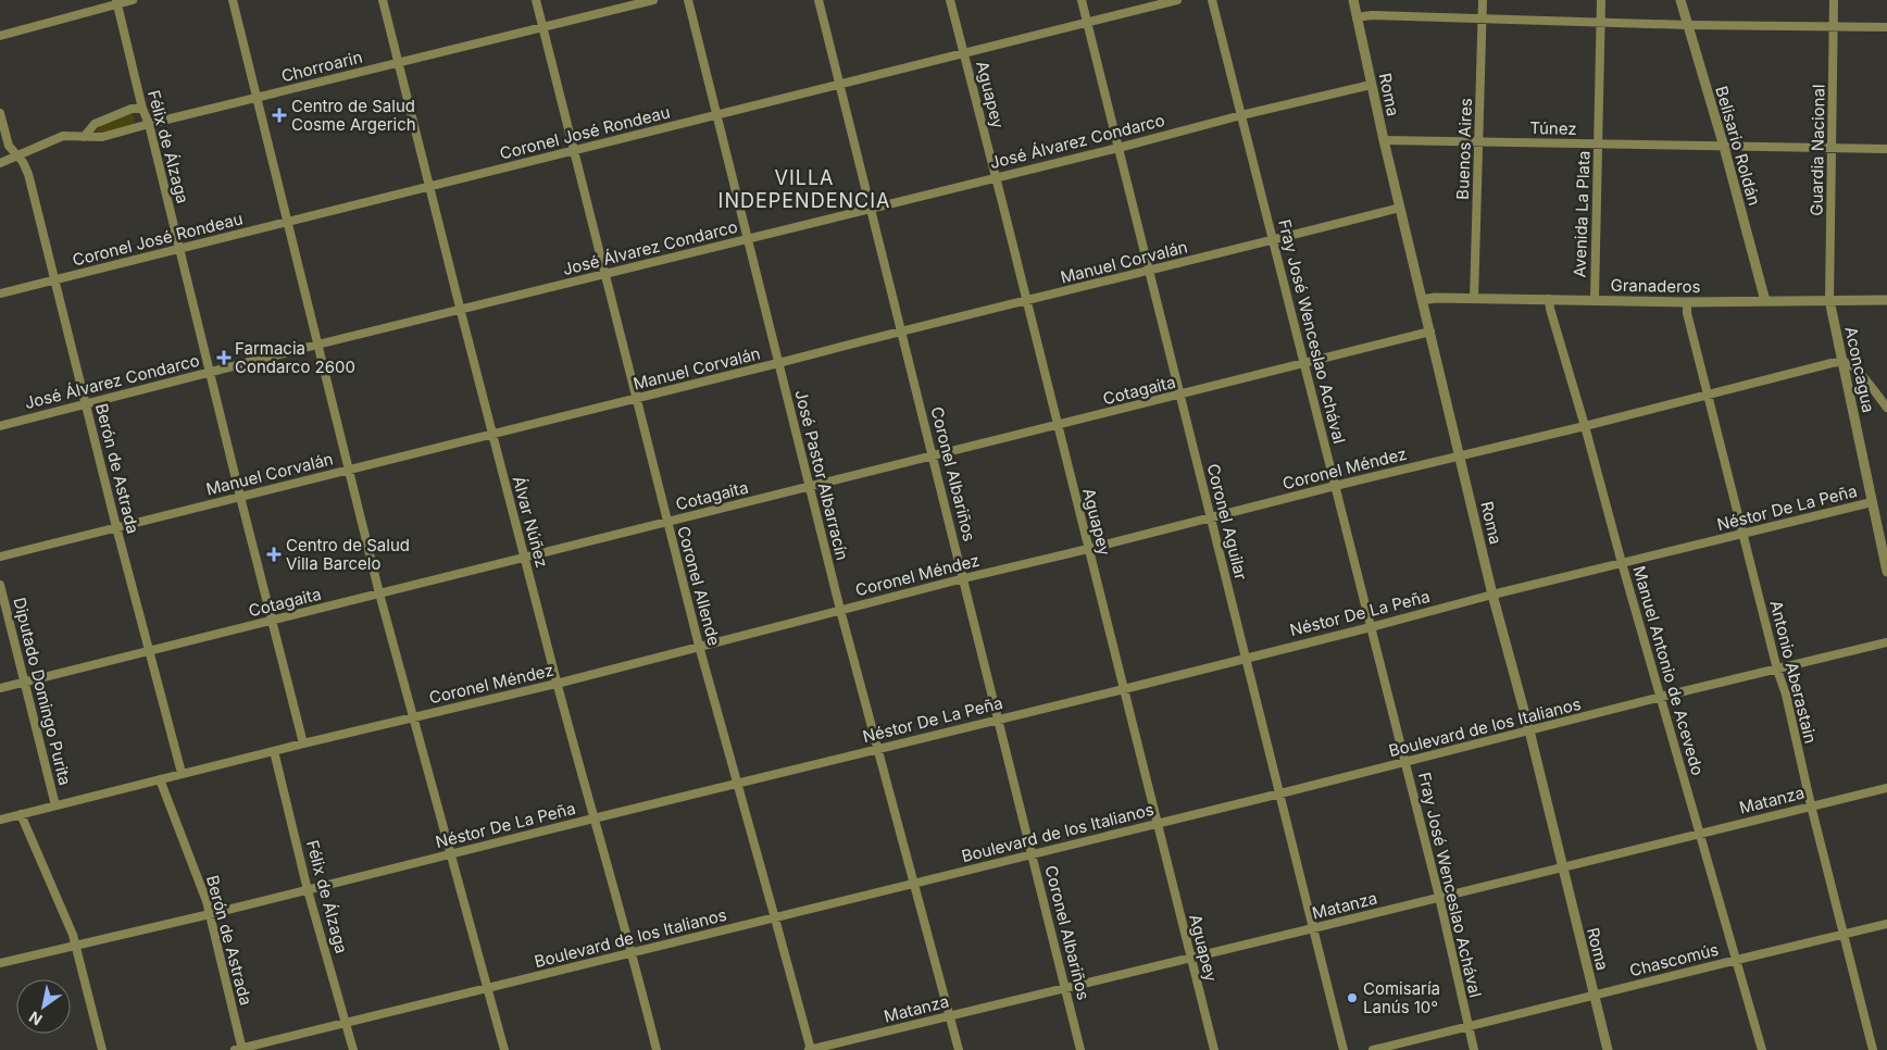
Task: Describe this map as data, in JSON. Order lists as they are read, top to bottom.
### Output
{
  "streets": {
    "street": [
      "Chorroarin",
      "Aguapey",
      "Roma",
      "Túnez",
      "Coronel José Rondeau",
      "José Álvarez Condarco",
      "Belisario Roldán",
      "Félix de Álzaga",
      "Buenos Aires",
      "Guardia Nacional",
      "Avenida La Plata",
      "Manuel Corvalán",
      "Granaderos",
      "Fray José Wenceslao Achával",
      "Aconcagua",
      "Cotagaita",
      "Berón de Astrada",
      "Coronel Méndez",
      "Coronel Albariños",
      "José Pastor Albarracín",
      "Néstor De La Peña",
      "Álvar Núñez",
      "Coronel Aguilar",
      "Coronel Allende",
      "Manuel Antonio de Acevedo",
      "Antonio Aberastain",
      "Diputado Domingo Purita",
      "Boulevard de los Italianos",
      "Matanza",
      "Chascomús"
    ]
  },
  "crossings": [
    ["Chorroarin", "Félix de Álzaga"],
    ["Chorroarin", "Berón de Astrada"],
    ["Chorroarin", "Álvar Núñez"],
    ["Chorroarin", "Coronel Allende"],
    ["Aguapey", "Coronel José Rondeau"],
    ["Aguapey", "José Álvarez Condarco"],
    ["Aguapey", "Manuel Corvalán"],
    ["Aguapey", "Cotagaita"],
    ["Aguapey", "Coronel Méndez"],
    ["Aguapey", "Néstor De La Peña"],
    ["Aguapey", "Boulevard de los Italianos"],
    ["Aguapey", "Matanza"],
    ["Roma", "Túnez"],
    ["Roma", "José Álvarez Condarco"],
    ["Roma", "Manuel Corvalán"],
    ["Roma", "Granaderos"],
    ["Roma", "Cotagaita"],
    ["Roma", "Coronel Méndez"],
    ["Roma", "Néstor De La Peña"],
    ["Roma", "Boulevard de los Italianos"],
    ["Roma", "Matanza"],
    ["Roma", "Chascomús"],
    ["Túnez", "Belisario Roldán"],
    ["Túnez", "Buenos Aires"],
    ["Túnez", "Guardia Nacional"],
    ["Túnez", "Avenida La Plata"],
    ["Coronel José Rondeau", "Félix de Álzaga"],
    ["Coronel José Rondeau", "Berón de Astrada"],
    ["Coronel José Rondeau", "Coronel Albariños"],
    ["Coronel José Rondeau", "José Pastor Albarracín"],
    ["Coronel José Rondeau", "Álvar Núñez"],
    ["Coronel José Rondeau", "Coronel Aguilar"],
    ["Coronel José Rondeau", "Coronel Allende"],
    ["José Álvarez Condarco", "Félix de Álzaga"],
    ["José Álvarez Condarco", "Fray José Wenceslao Achával"],
    ["José Álvarez Condarco", "Berón de Astrada"],
    ["José Álvarez Condarco", "Coronel Albariños"],
    ["José Álvarez Condarco", "José Pastor Albarracín"],
    ["José Álvarez Condarco", "Álvar Núñez"],
    ["José Álvarez Condarco", "Coronel Aguilar"],
    ["José Álvarez Condarco", "Coronel Allende"],
    ["Belisario Roldán", "Granaderos"],
    ["Félix de Álzaga", "Manuel Corvalán"],
    ["Félix de Álzaga", "Cotagaita"],
    ["Félix de Álzaga", "Coronel Méndez"],
    ["Félix de Álzaga", "Néstor De La Peña"],
    ["Félix de Álzaga", "Boulevard de los Italianos"],
    ["Buenos Aires", "Granaderos"],
    ["Guardia Nacional", "Granaderos"],
    ["Guardia Nacional", "Aconcagua"],
    ["Avenida La Plata", "Granaderos"],
    ["Manuel Corvalán", "Fray José Wenceslao Achával"],
    ["Manuel Corvalán", "Berón de Astrada"],
    ["Manuel Corvalán", "Coronel Albariños"],
    ["Manuel Corvalán", "José Pastor Albarracín"],
    ["Manuel Corvalán", "Álvar Núñez"],
    ["Manuel Corvalán", "Coronel Aguilar"],
    ["Manuel Corvalán", "Coronel Allende"],
    ["Granaderos", "Aconcagua"],
    ["Granaderos", "Manuel Antonio de Acevedo"],
    ["Granaderos", "Antonio Aberastain"],
    ["Fray José Wenceslao Achával", "Cotagaita"],
    ["Fray José Wenceslao Achával", "Coronel Méndez"],
    ["Fray José Wenceslao Achával", "Néstor De La Peña"],
    ["Fray José Wenceslao Achával", "Boulevard de los Italianos"],
    ["Fray José Wenceslao Achával", "Matanza"],
    ["Fray José Wenceslao Achával", "Chascomús"],
    ["Aconcagua", "Coronel Méndez"],
    ["Aconcagua", "Néstor De La Peña"],
    ["Cotagaita", "Berón de Astrada"],
    ["Cotagaita", "Coronel Albariños"],
    ["Cotagaita", "José Pastor Albarracín"],
    ["Cotagaita", "Álvar Núñez"],
    ["Cotagaita", "Coronel Aguilar"],
    ["Cotagaita", "Coronel Allende"],
    ["Cotagaita", "Diputado Domingo Purita"],
    ["Berón de Astrada", "Coronel Méndez"],
    ["Berón de Astrada", "Néstor De La Peña"],
    ["Berón de Astrada", "Boulevard de los Italianos"],
    ["Coronel Méndez", "Coronel Albariños"],
    ["Coronel Méndez", "José Pastor Albarracín"],
    ["Coronel Méndez", "Álvar Núñez"],
    ["Coronel Méndez", "Coronel Aguilar"],
    ["Coronel Méndez", "Coronel Allende"],
    ["Coronel Méndez", "Manuel Antonio de Acevedo"],
    ["Coronel Méndez", "Antonio Aberastain"],
    ["Coronel Méndez", "Diputado Domingo Purita"],
    ["Coronel Albariños", "Néstor De La Peña"],
    ["Coronel Albariños", "Boulevard de los Italianos"],
    ["Coronel Albariños", "Matanza"],
    ["José Pastor Albarracín", "Néstor De La Peña"],
    ["José Pastor Albarracín", "Boulevard de los Italianos"],
    ["José Pastor Albarracín", "Matanza"],
    ["Néstor De La Peña", "Álvar Núñez"],
    ["Néstor De La Peña", "Coronel Aguilar"],
    ["Néstor De La Peña", "Coronel Allende"],
    ["Néstor De La Peña", "Manuel Antonio de Acevedo"],
    ["Néstor De La Peña", "Antonio Aberastain"],
    ["Álvar Núñez", "Boulevard de los Italianos"],
    ["Coronel Aguilar", "Boulevard de los Italianos"],
    ["Coronel Aguilar", "Matanza"],
    ["Coronel Allende", "Boulevard de los Italianos"],
    ["Coronel Allende", "Matanza"],
    ["Manuel Antonio de Acevedo", "Boulevard de los Italianos"],
    ["Manuel Antonio de Acevedo", "Matanza"],
    ["Manuel Antonio de Acevedo", "Chascomús"],
    ["Antonio Aberastain", "Boulevard de los Italianos"],
    ["Antonio Aberastain", "Matanza"],
    ["Antonio Aberastain", "Chascomús"]
  ],
  "districts": ["VILLA INDEPENDENCIA"],
  "places": {
    "health": ["Centro de Salud Cosme Argerich", "Farmacia Condarco 2600", "Centro de Salud Villa Barcelo"],
    "other": ["Comisaría Lanús 10°"]
  },
  "north": "bottom left"
}
